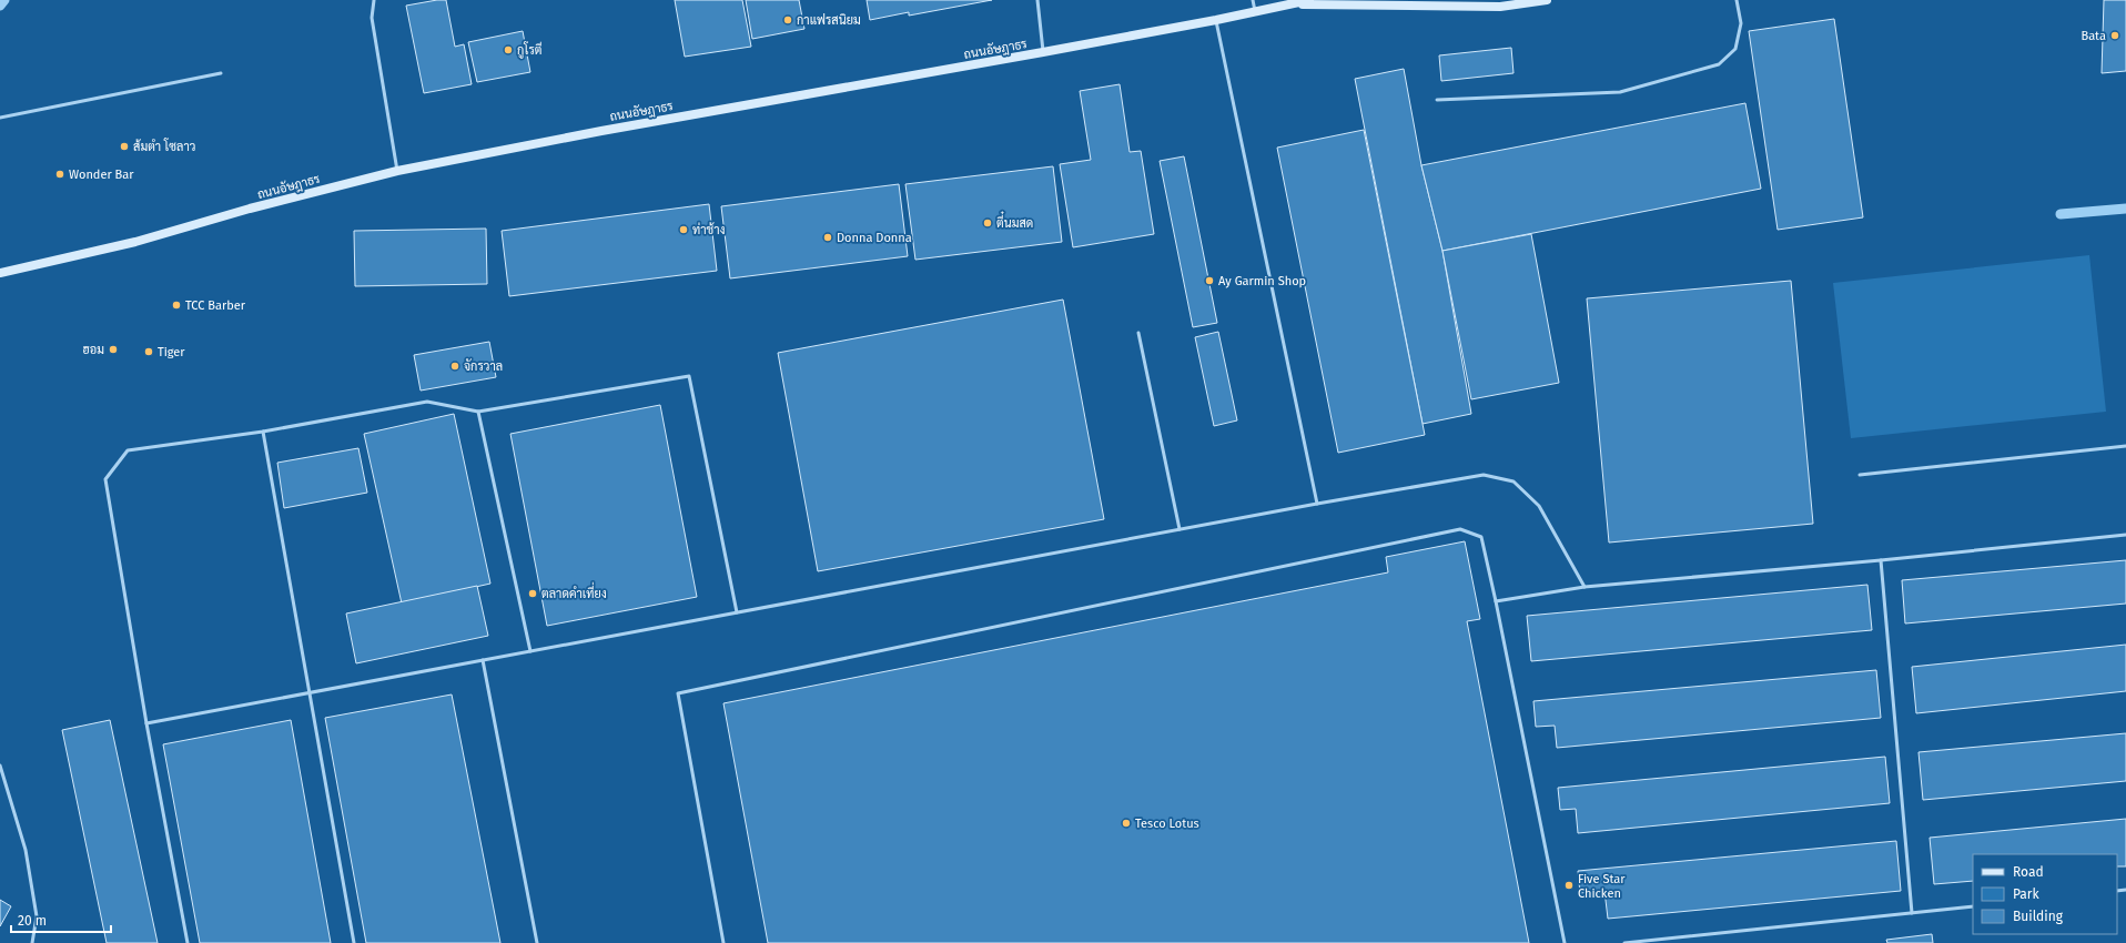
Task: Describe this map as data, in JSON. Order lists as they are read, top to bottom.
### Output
{
  "streets": {
    "street": ["ถนนอัษฎาธร"]
  },
  "places": [
    "กาแฟรสนิยม",
    "Bata",
    "กูโรตี",
    "ส้มตำ โซลาว",
    "Wonder Bar",
    "ตี๋นมสด",
    "ท่าช้าง",
    "Donna Donna",
    "Ay Garmin Shop",
    "TCC Barber",
    "ฮอม",
    "Tiger",
    "จักรวาล",
    "ตลาดคำเที่ยง",
    "Tesco Lotus",
    "Five Star Chicken"
  ],
  "legend": ["Road", "Park", "Building"],
  "scale_bar": "20 m"
}
